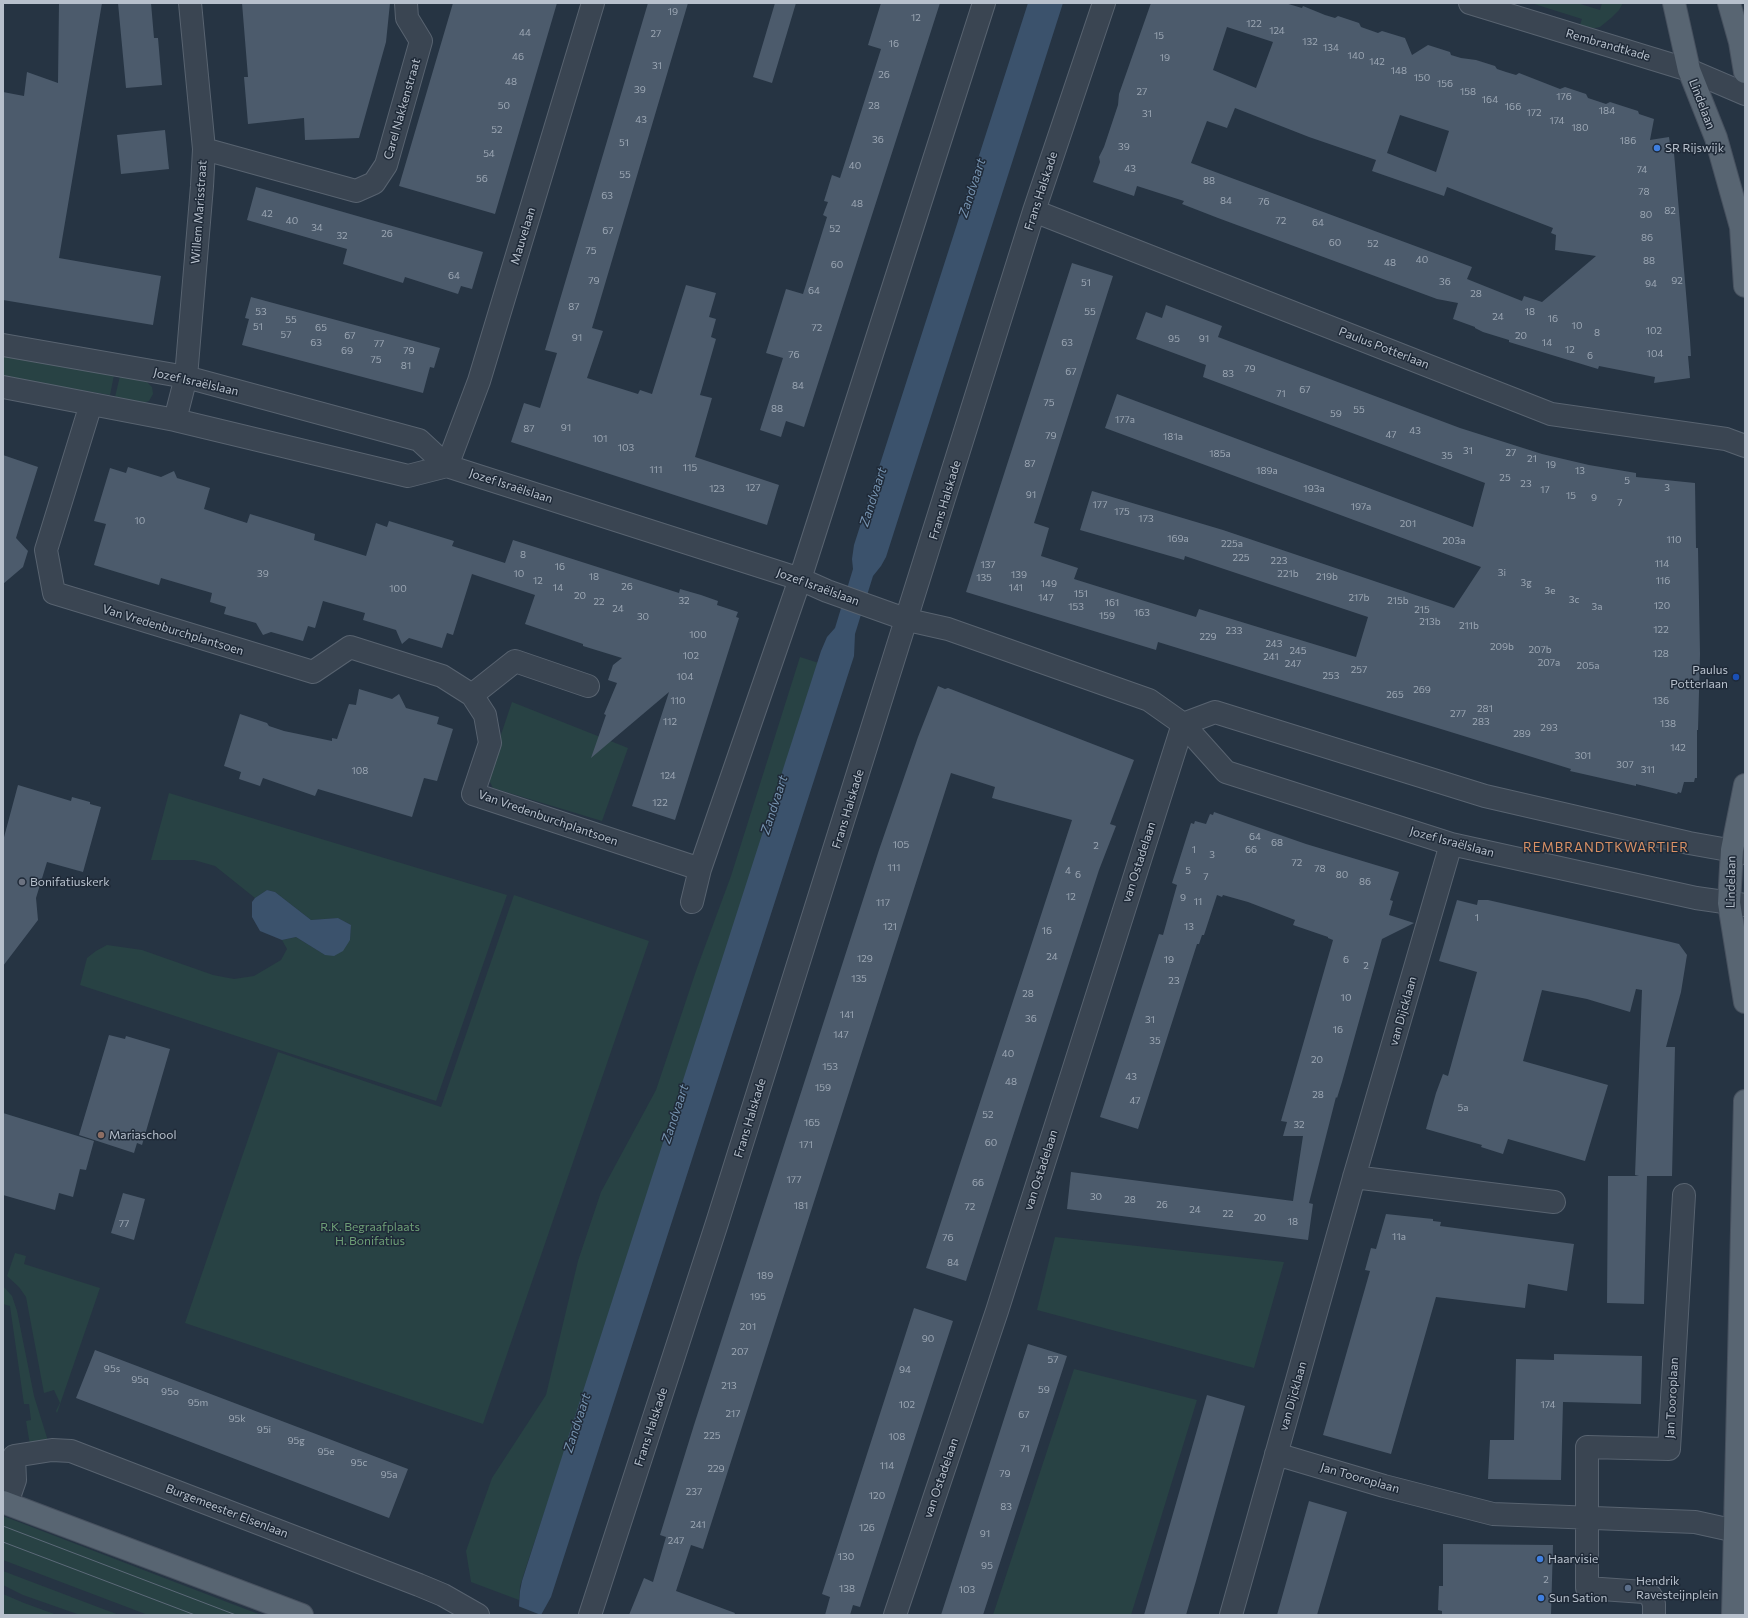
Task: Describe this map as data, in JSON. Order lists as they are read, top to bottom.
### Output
{
  "streets": {
    "main road": ["Lindelaan", "Burgemeester Elsenlaan"],
    "street": [
      "Rembrandtkade",
      "Carel Nakkenstraat",
      "Frans Halskade",
      "Willem Marisstraat",
      "Mauvelaan",
      "Paulus Potterlaan",
      "Jozef Israëlslaan",
      "Van Vredenburchplantsoen",
      "van Ostadelaan",
      "van Dijcklaan",
      "Jan Tooroplaan"
    ]
  },
  "crossings": [
    ["Rembrandtkade", "Lindelaan"],
    ["Lindelaan", "Jozef Israëlslaan"],
    ["Carel Nakkenstraat", "Willem Marisstraat"],
    ["Frans Halskade", "Paulus Potterlaan"],
    ["Frans Halskade", "Jozef Israëlslaan"],
    ["Willem Marisstraat", "Jozef Israëlslaan"],
    ["Mauvelaan", "Jozef Israëlslaan"],
    ["Jozef Israëlslaan", "van Ostadelaan"],
    ["Jozef Israëlslaan", "van Dijcklaan"],
    ["van Dijcklaan", "Jan Tooroplaan"]
  ],
  "districts": ["REMBRANDTKWARTIER"],
  "water": ["Zandvaart"],
  "parks": ["R.K. Begraafplaats H. Bonifatius"],
  "places": [
    "SR Rijswijk",
    "Paulus Potterlaan",
    "Bonifatiuskerk",
    "Mariaschool",
    "Haarvisie",
    "Hendrik Ravesteijnplein",
    "Sun Sation"
  ],
  "house_numbers": [
    "19",
    "12",
    "122",
    "124",
    "44",
    "27",
    "15",
    "132",
    "16",
    "134",
    "140",
    "46",
    "19",
    "142",
    "31",
    "148",
    "26",
    "150",
    "48",
    "156",
    "39",
    "27",
    "158",
    "176",
    "164",
    "50",
    "28",
    "166",
    "184",
    "172",
    "31",
    "43",
    "174",
    "180",
    "52",
    "36",
    "186",
    "51",
    "39",
    "54",
    "40",
    "43",
    "74",
    "55",
    "56",
    "88",
    "78",
    "63",
    "84",
    "76",
    "48",
    "82",
    "42",
    "80",
    "40",
    "72",
    "64",
    "34",
    "52",
    "67",
    "26",
    "32",
    "86",
    "60",
    "52",
    "75",
    "40",
    "88",
    "48",
    "60",
    "64",
    "79",
    "92",
    "36",
    "51",
    "94",
    "64",
    "28",
    "87",
    "53",
    "55",
    "18",
    "24",
    "16",
    "55",
    "10",
    "51",
    "65",
    "72",
    "102",
    "8",
    "57",
    "67",
    "20",
    "91",
    "95",
    "91",
    "63",
    "63",
    "14",
    "77",
    "12",
    "69",
    "79",
    "104",
    "76",
    "6",
    "75",
    "81",
    "79",
    "67",
    "83",
    "84",
    "67",
    "71",
    "75",
    "88",
    "55",
    "59",
    "177a",
    "91",
    "87",
    "43",
    "47",
    "79",
    "181a",
    "101",
    "103",
    "31",
    "27",
    "185a",
    "35",
    "21",
    "87",
    "19",
    "115",
    "111",
    "189a",
    "13",
    "25",
    "5",
    "23",
    "127",
    "3",
    "123",
    "193a",
    "17",
    "91",
    "15",
    "9",
    "7",
    "177",
    "197a",
    "175",
    "173",
    "10",
    "201",
    "169a",
    "110",
    "203a",
    "225a",
    "8",
    "225",
    "223",
    "114",
    "137",
    "16",
    "3i",
    "39",
    "10",
    "221b",
    "139",
    "18",
    "219b",
    "135",
    "12",
    "116",
    "3g",
    "149",
    "26",
    "14",
    "141",
    "100",
    "3e",
    "151",
    "20",
    "147",
    "217b",
    "3c",
    "32",
    "215b",
    "22",
    "161",
    "120",
    "153",
    "3a",
    "24",
    "215",
    "163",
    "159",
    "30",
    "213b",
    "211b",
    "122",
    "233",
    "100",
    "229",
    "243",
    "209b",
    "207b",
    "245",
    "128",
    "102",
    "241",
    "207a",
    "247",
    "205a",
    "257",
    "253",
    "104",
    "269",
    "265",
    "110",
    "136",
    "281",
    "277",
    "112",
    "283",
    "138",
    "293",
    "289",
    "142",
    "301",
    "307",
    "311",
    "108",
    "124",
    "122",
    "64",
    "68",
    "105",
    "2",
    "1",
    "66",
    "3",
    "72",
    "111",
    "78",
    "4",
    "5",
    "6",
    "80",
    "7",
    "86",
    "12",
    "9",
    "11",
    "117",
    "1",
    "121",
    "13",
    "16",
    "24",
    "129",
    "19",
    "6",
    "2",
    "135",
    "23",
    "28",
    "10",
    "141",
    "36",
    "31",
    "16",
    "147",
    "35",
    "40",
    "20",
    "153",
    "43",
    "48",
    "159",
    "28",
    "47",
    "5a",
    "52",
    "165",
    "32",
    "60",
    "171",
    "177",
    "66",
    "30",
    "28",
    "26",
    "181",
    "72",
    "24",
    "22",
    "20",
    "18",
    "77",
    "11a",
    "76",
    "84",
    "189",
    "195",
    "201",
    "90",
    "207",
    "57",
    "95s",
    "94",
    "95q",
    "213",
    "59",
    "95o",
    "95m",
    "102",
    "174",
    "217",
    "67",
    "95k",
    "95i",
    "225",
    "108",
    "95g",
    "71",
    "95e",
    "95c",
    "114",
    "229",
    "79",
    "95a",
    "237",
    "120",
    "83",
    "241",
    "126",
    "91",
    "247",
    "130",
    "95",
    "2",
    "138",
    "103"
  ]
}
